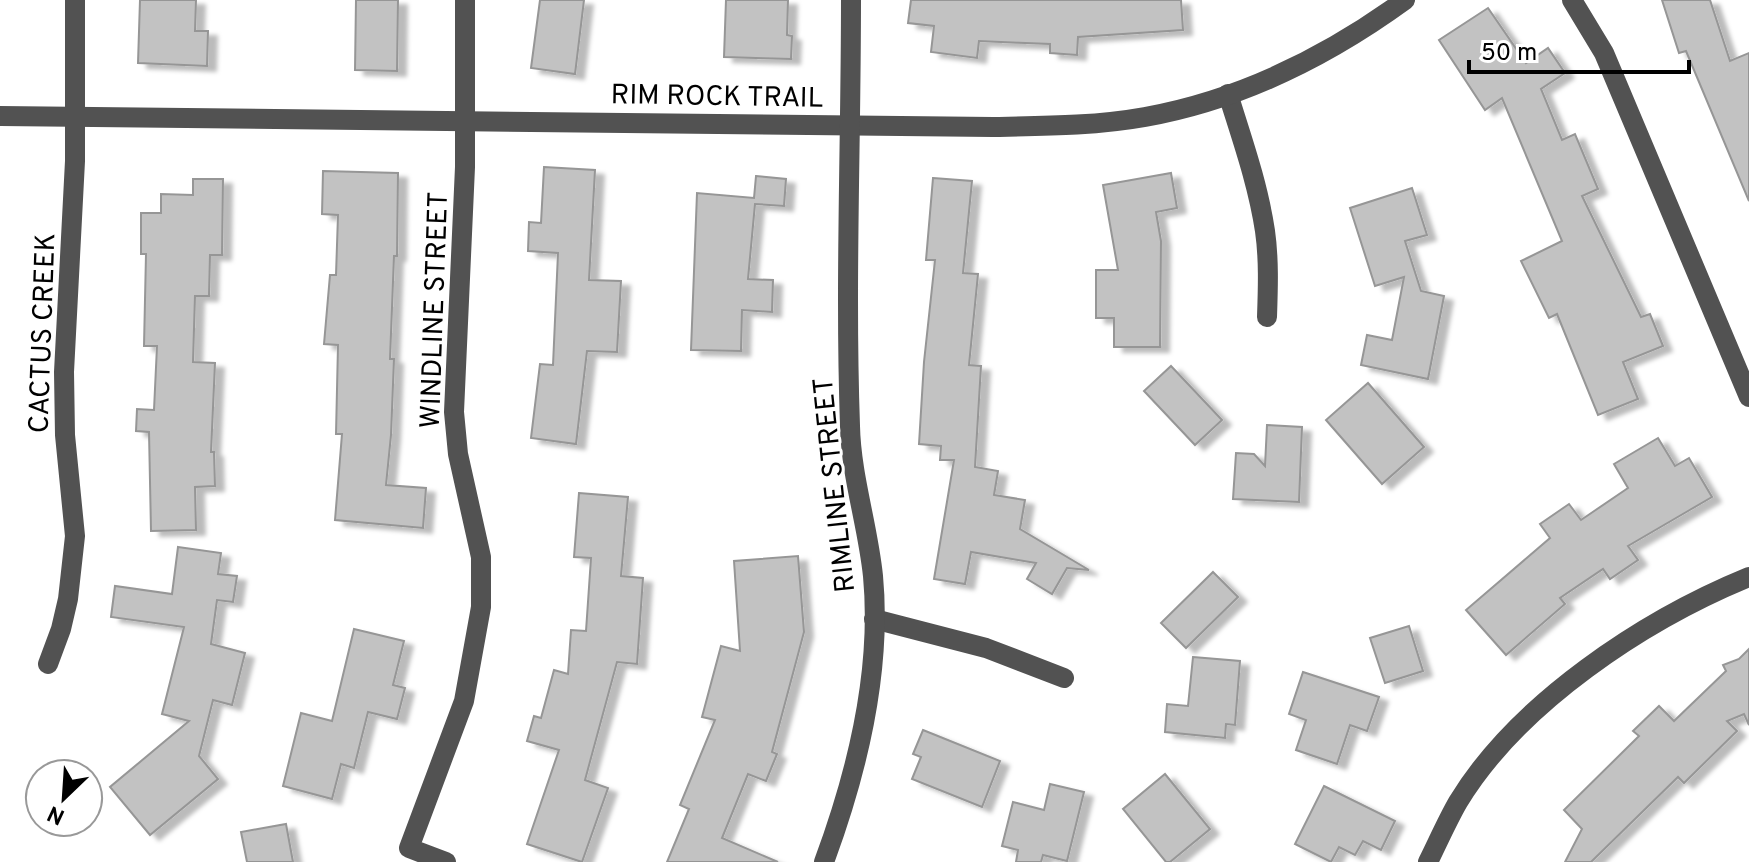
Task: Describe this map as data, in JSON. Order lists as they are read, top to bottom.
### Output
{
  "streets": {
    "street": [
      "RIM ROCK TRAIL",
      "WINDLINE STREET",
      "CACTUS CREEK",
      "RIMLINE STREET"
    ]
  },
  "crossings": [
    ["RIM ROCK TRAIL", "WINDLINE STREET"],
    ["RIM ROCK TRAIL", "CACTUS CREEK"],
    ["RIM ROCK TRAIL", "RIMLINE STREET"]
  ],
  "scale_bar": "50 m",
  "north": "bottom left"
}
